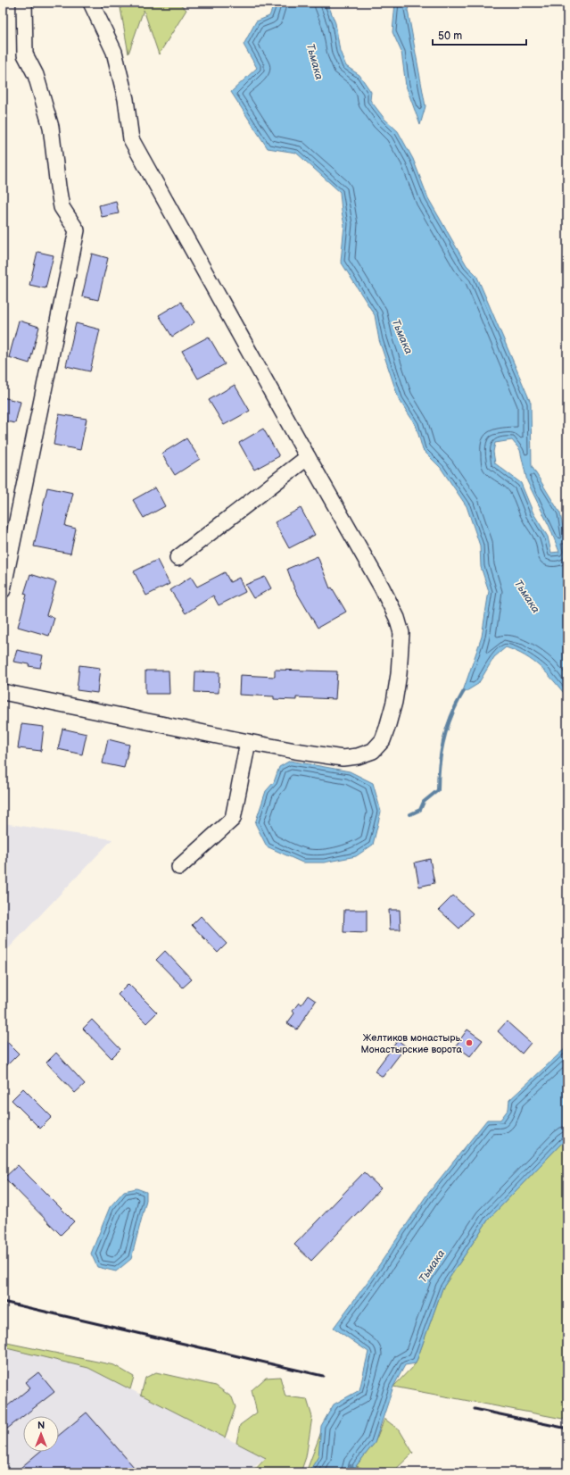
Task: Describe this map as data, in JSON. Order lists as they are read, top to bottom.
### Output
{
  "water": ["Тьмака"],
  "places": ["Желтиков монастырь. Монастырские ворота"],
  "scale_bar": "50 m",
  "north": "top"
}
